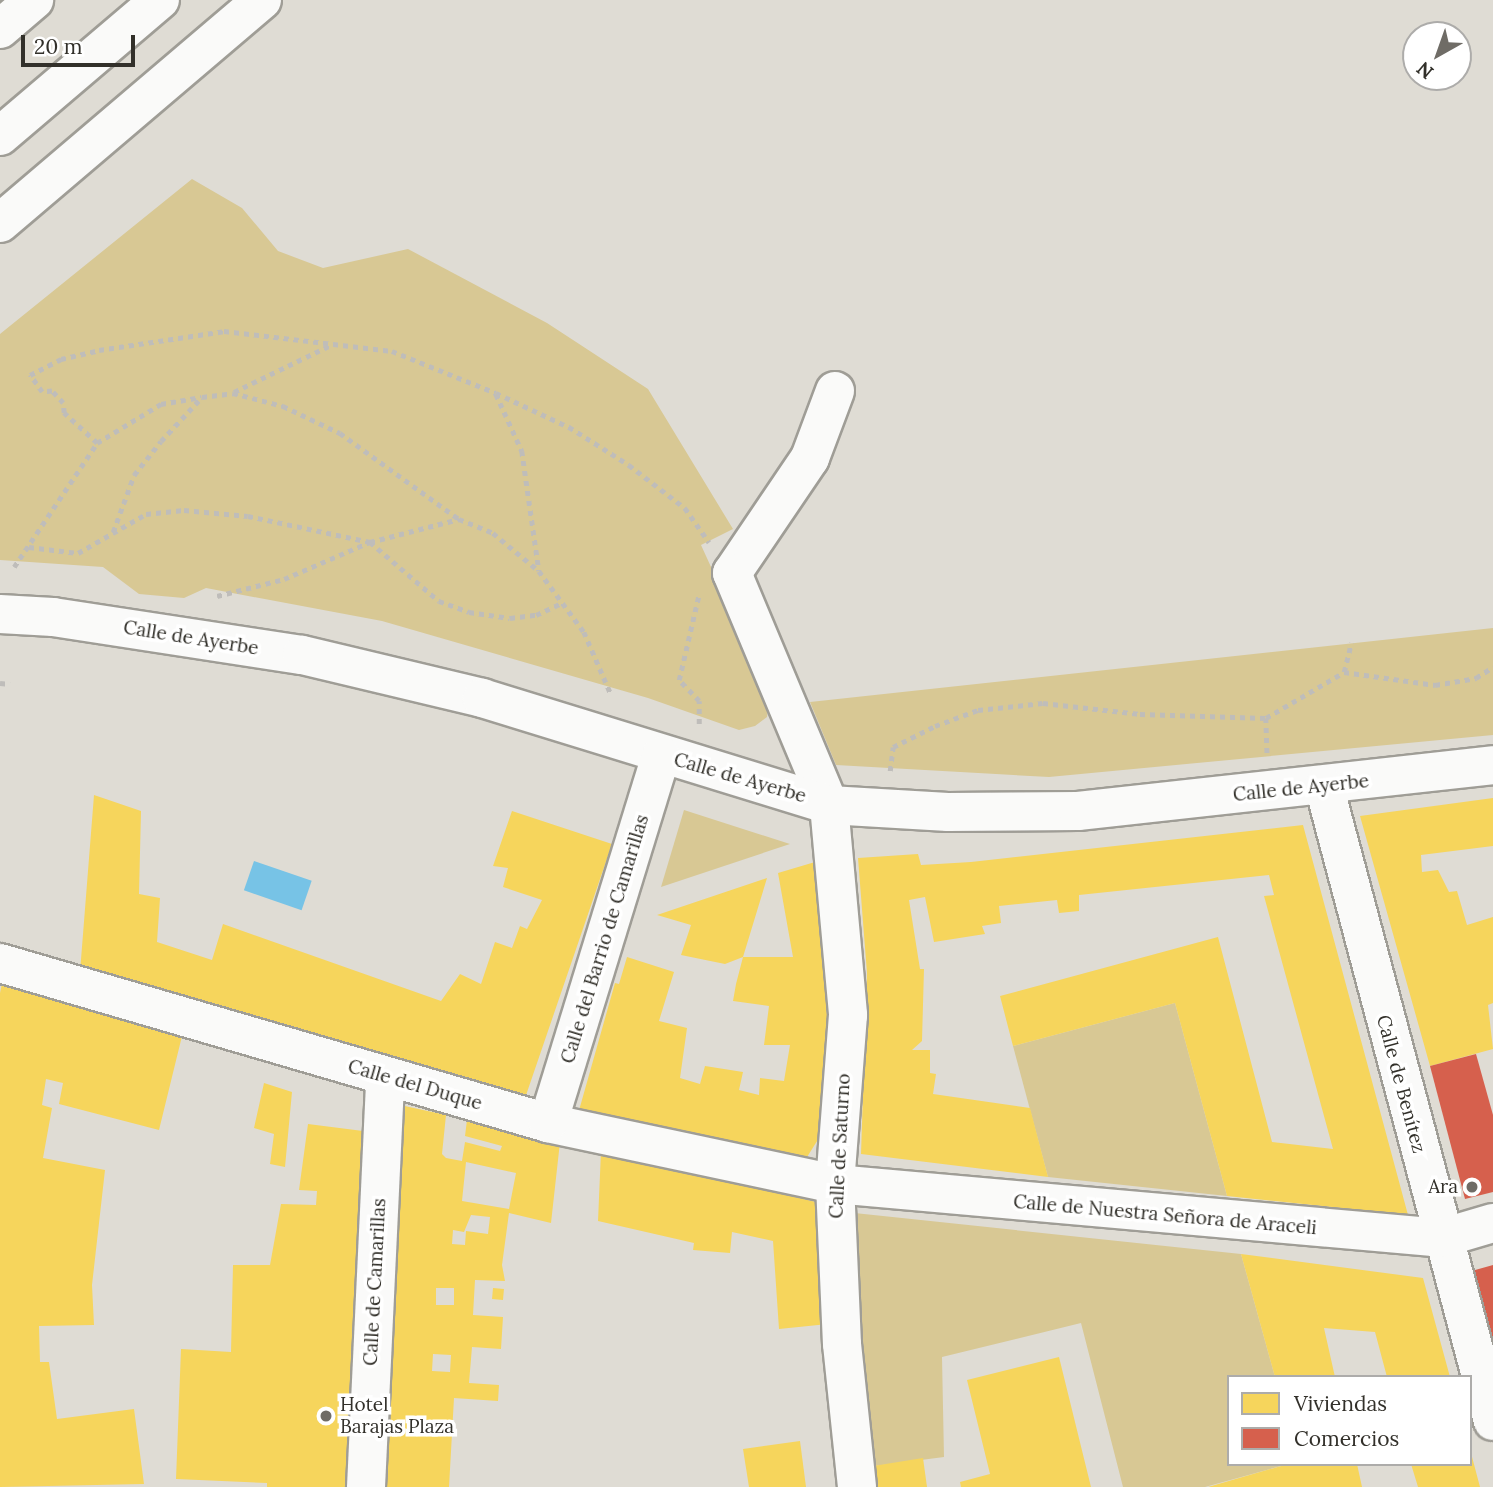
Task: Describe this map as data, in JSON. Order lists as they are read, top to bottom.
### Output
{
  "streets": {
    "main road": [
      "Calle de Ayerbe",
      "Calle del Barrio de Camarillas",
      "Calle de Benítez",
      "Calle del Duque",
      "Calle de Saturno",
      "Calle de Nuestra Señora de Araceli",
      "Calle de Camarillas"
    ]
  },
  "crossings": [
    ["Calle de Ayerbe", "Calle del Barrio de Camarillas"],
    ["Calle de Ayerbe", "Calle de Benítez"],
    ["Calle de Ayerbe", "Calle de Saturno"],
    ["Calle del Barrio de Camarillas", "Calle del Duque"],
    ["Calle de Benítez", "Calle de Nuestra Señora de Araceli"],
    ["Calle del Duque", "Calle de Saturno"],
    ["Calle del Duque", "Calle de Nuestra Señora de Araceli"],
    ["Calle del Duque", "Calle de Camarillas"],
    ["Calle de Saturno", "Calle de Nuestra Señora de Araceli"]
  ],
  "places": ["Ara", "Hotel Barajas Plaza"],
  "legend": ["Viviendas", "Comercios"],
  "scale_bar": "20 m",
  "north": "bottom left"
}
